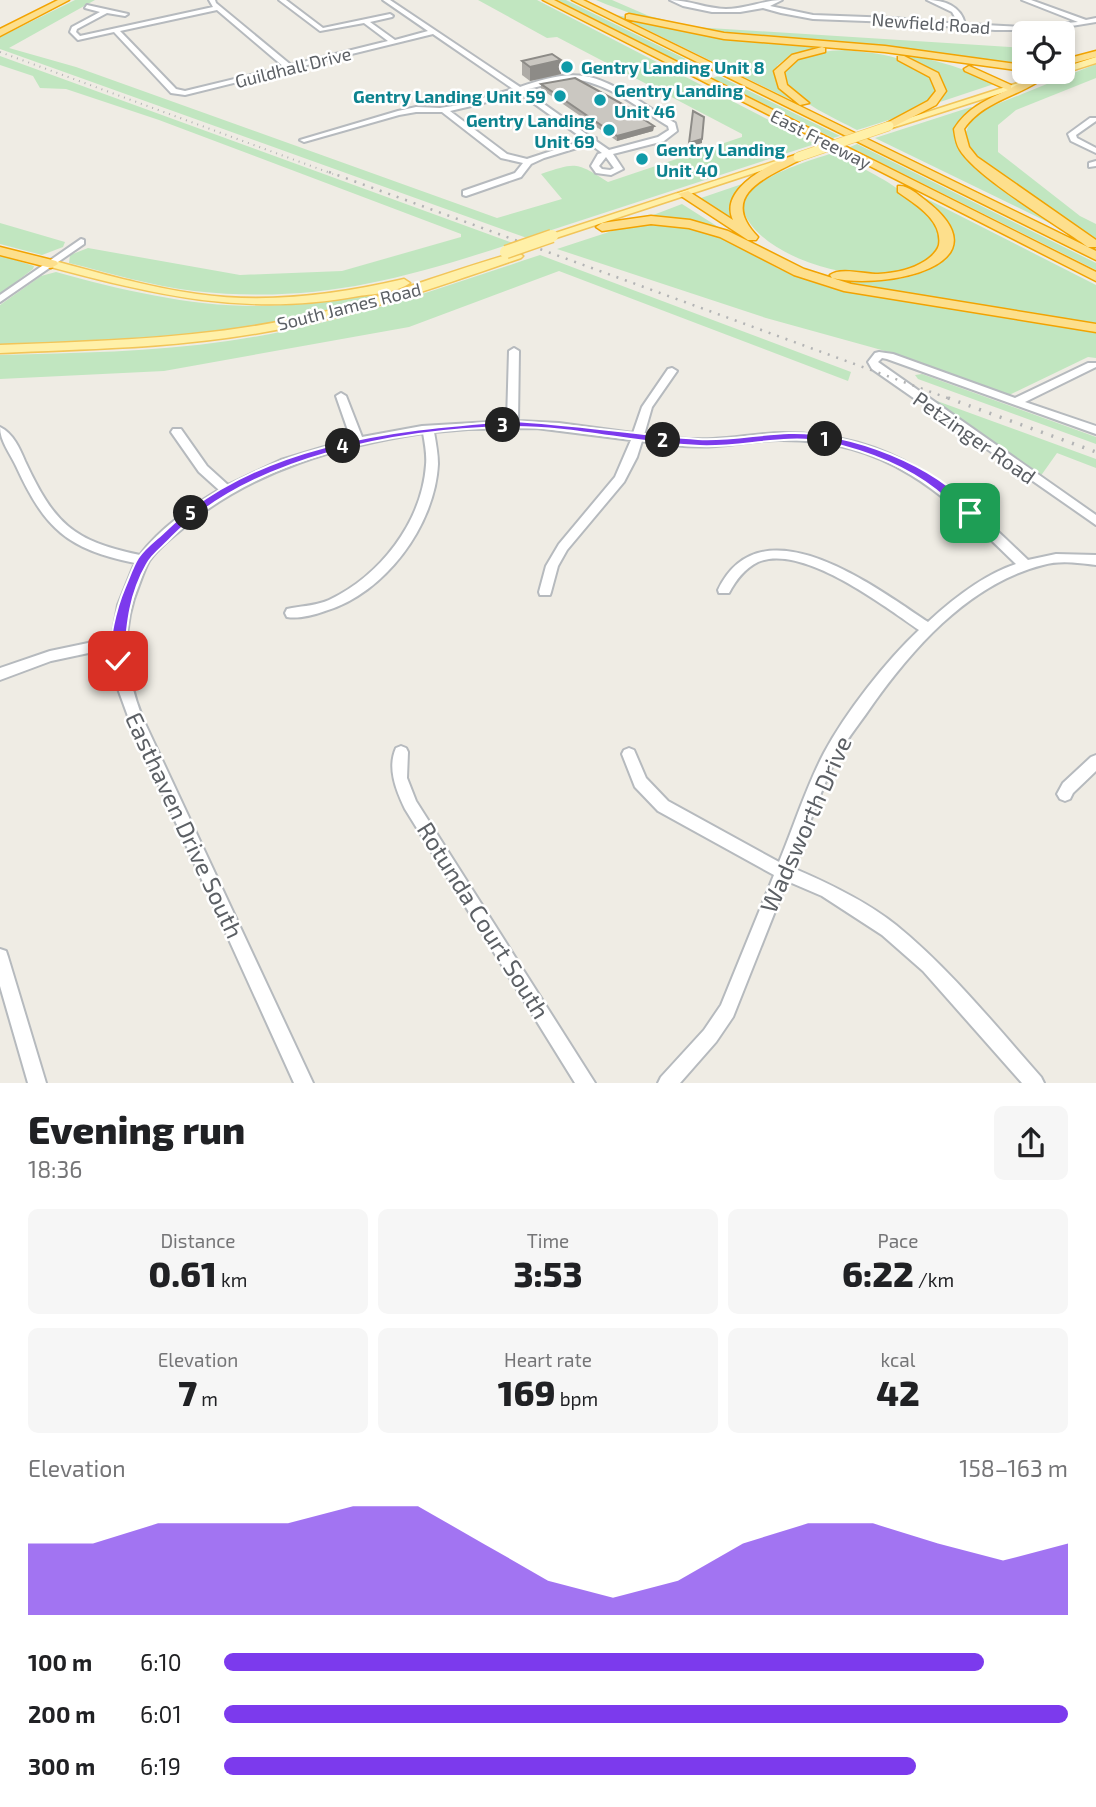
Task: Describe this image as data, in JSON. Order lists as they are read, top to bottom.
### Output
{
  "streets": {
    "highway": ["East Freeway", "South James Road"],
    "street": [
      "Newfield Road",
      "Guildhall Drive",
      "Petzinger Road",
      "Wadsworth Drive",
      "Easthaven Drive South",
      "Rotunda Court South"
    ]
  },
  "places": [
    "Gentry Landing Unit 8",
    "Gentry Landing Unit 59",
    "Gentry Landing Unit 46",
    "Gentry Landing Unit 69",
    "Gentry Landing Unit 40"
  ],
  "page": {
    "pins": [
      "3",
      "1",
      "2",
      "4",
      "5"
    ],
    "heading": ["Evening run", "18:36"],
    "stats": [
      ["Distance", "0.61 km"],
      ["Time", "3:53"],
      ["Pace", "6:22 /km"],
      ["Elevation", "7 m"],
      ["Heart rate", "169 bpm"],
      ["kcal", "42"]
    ],
    "chart": ["Elevation", "158–163 m"],
    "list": [
      {
        "name": "100 m",
        "note": "6:10"
      },
      {
        "name": "200 m",
        "note": "6:01"
      },
      {
        "name": "300 m",
        "note": "6:19"
      }
    ]
  }
}
